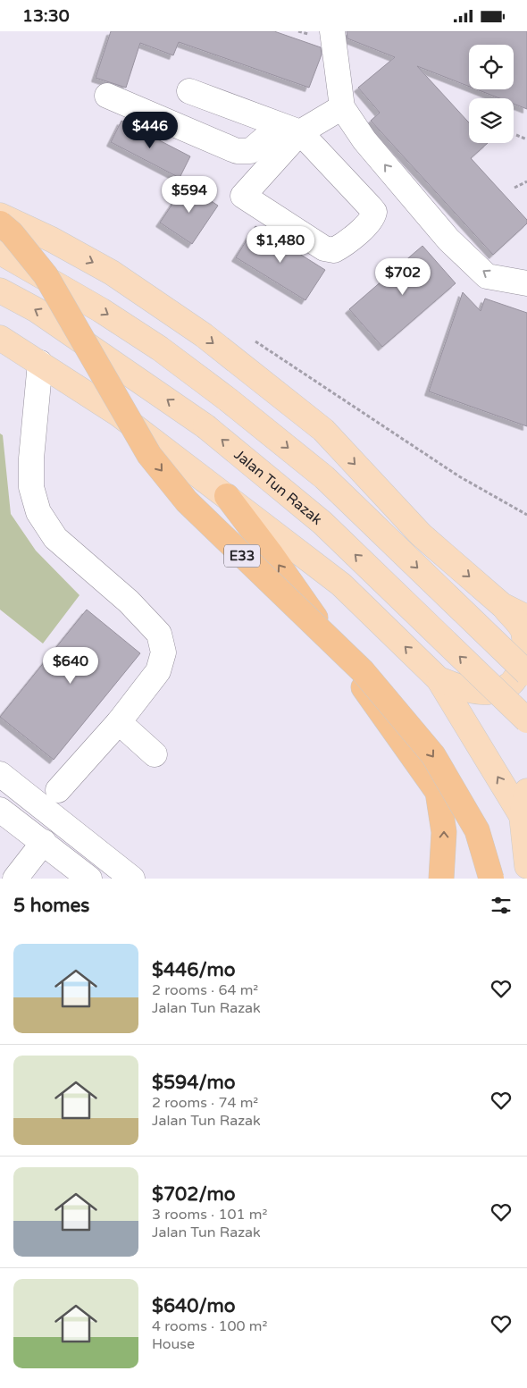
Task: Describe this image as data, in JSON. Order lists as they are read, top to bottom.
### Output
{
  "streets": {
    "highway": ["E33"],
    "main road": ["Jalan Tun Razak"]
  },
  "page": {
    "status": "13:30",
    "price": [
      "$446",
      "$594",
      "$1,480",
      "$702",
      "$640"
    ],
    "heading": "5 homes",
    "list": [
      {
        "name": "$446/mo",
        "note": "2 rooms · 64 m² · Jalan Tun Razak"
      },
      {
        "name": "$594/mo",
        "note": "2 rooms · 74 m² · Jalan Tun Razak"
      },
      {
        "name": "$702/mo",
        "note": "3 rooms · 101 m² · Jalan Tun Razak"
      },
      {
        "name": "$640/mo",
        "note": "4 rooms · 100 m² · House"
      }
    ]
  }
}
